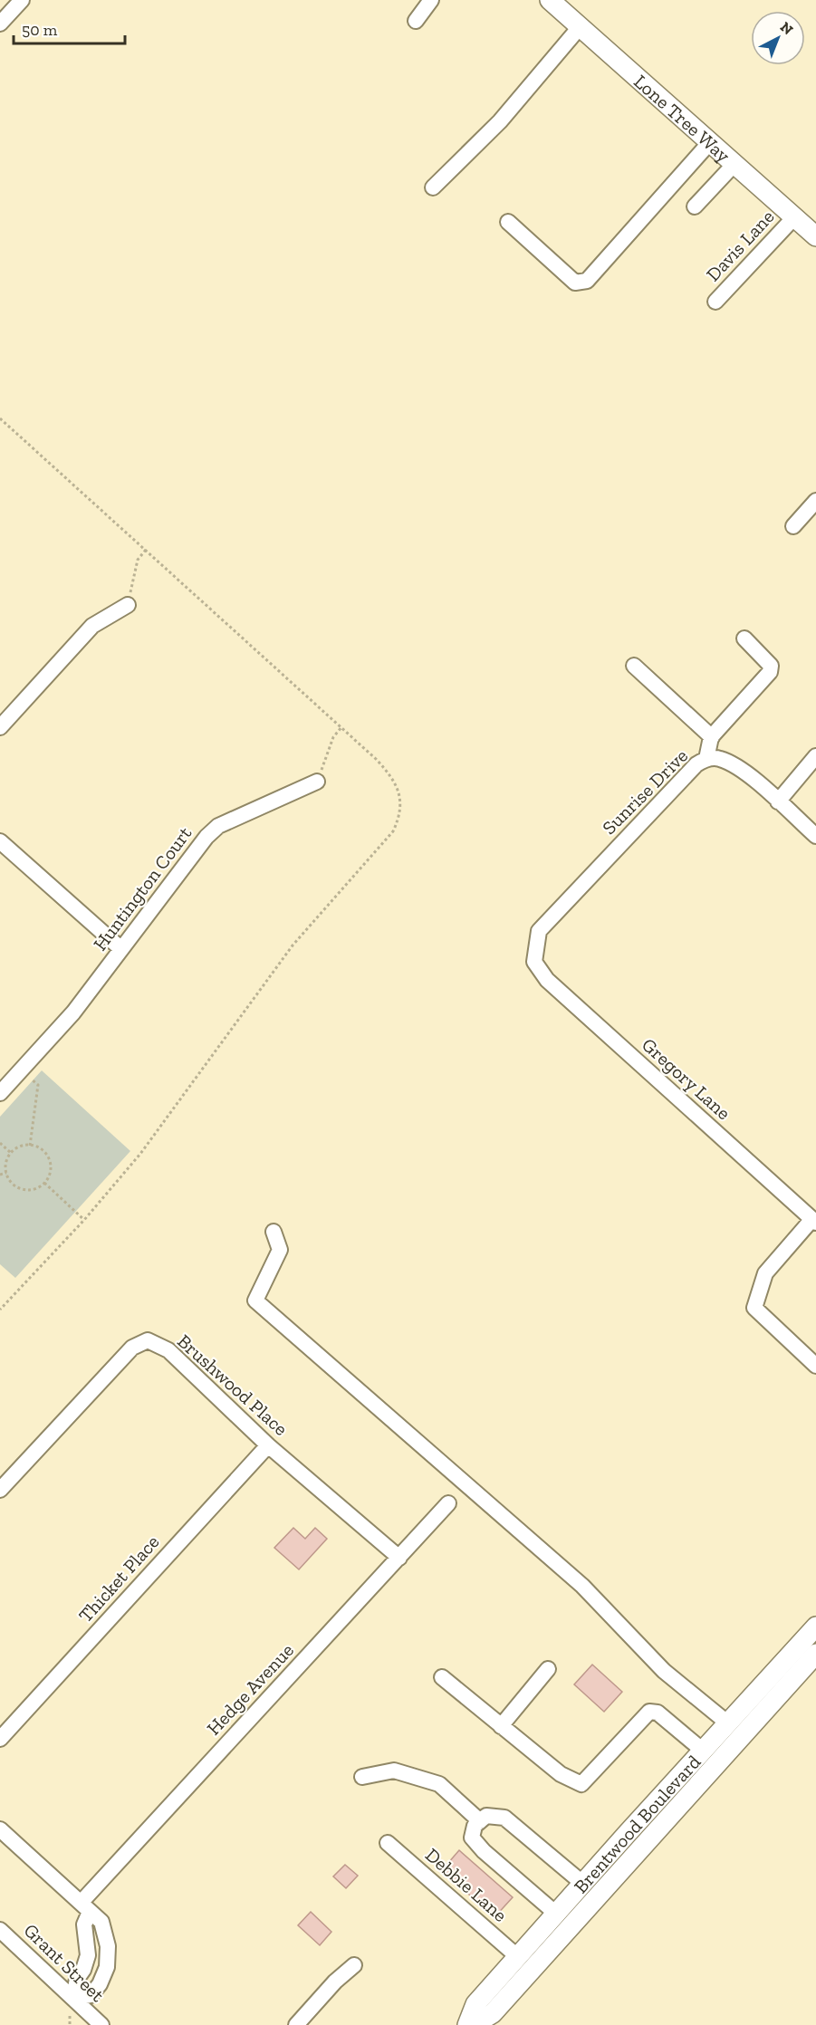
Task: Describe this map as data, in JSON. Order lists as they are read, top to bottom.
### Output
{
  "streets": {
    "main road": ["Lone Tree Way", "Brentwood Boulevard"],
    "street": [
      "Davis Lane",
      "Sunrise Drive",
      "Huntington Court",
      "Gregory Lane",
      "Brushwood Place",
      "Thicket Place",
      "Hedge Avenue",
      "Debbie Lane",
      "Grant Street"
    ]
  },
  "crossings": [
    ["Lone Tree Way", "Davis Lane"],
    ["Sunrise Drive", "Gregory Lane"],
    ["Brushwood Place", "Thicket Place"],
    ["Brushwood Place", "Hedge Avenue"],
    ["Brentwood Boulevard", "Debbie Lane"]
  ],
  "scale_bar": "50 m",
  "north": "top right"
}
